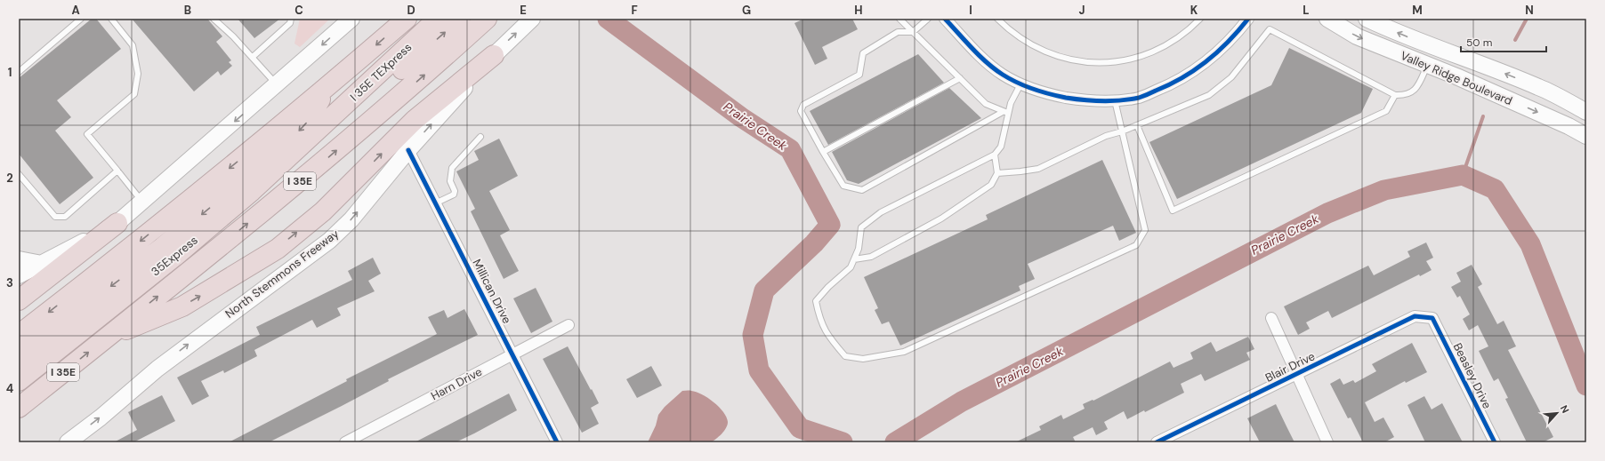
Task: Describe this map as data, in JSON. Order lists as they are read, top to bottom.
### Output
{
  "streets": {
    "highway": ["I 35E TEXpress", "I 35E", "35Express"],
    "main road": ["Valley Ridge Boulevard", "North Stemmons Freeway"],
    "street": [
      "Millican Drive",
      "Blair Drive",
      "Beasley Drive",
      "Harn Drive"
    ]
  },
  "crossings": [
    ["I 35E TEXpress", "35Express"],
    ["North Stemmons Freeway", "Millican Drive"],
    ["Millican Drive", "Harn Drive"],
    ["Blair Drive", "Beasley Drive"]
  ],
  "one_way": ["North Stemmons Freeway"],
  "water": ["Prairie Creek"],
  "scale_bar": "50 m",
  "north": "top right",
  "grid": {
    "columns": [
      "A",
      "B",
      "C",
      "D",
      "E",
      "F",
      "G",
      "H",
      "I",
      "J",
      "K",
      "L",
      "M",
      "N"
    ],
    "rows": [
      "1",
      "2",
      "3",
      "4"
    ]
  }
}
